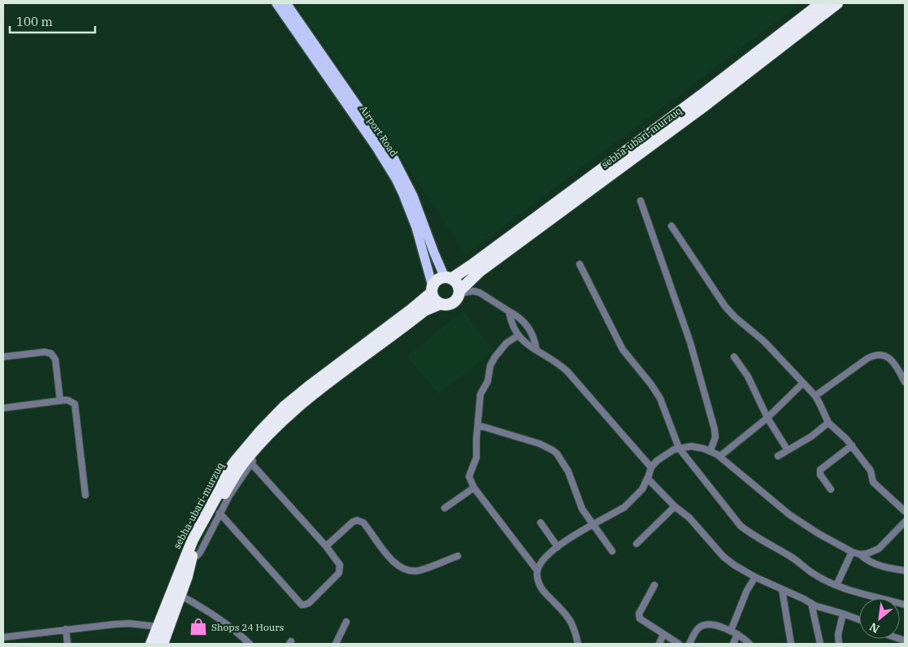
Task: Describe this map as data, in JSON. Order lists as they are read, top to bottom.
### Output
{
  "streets": {
    "highway": ["sebha-ubari-murzuq"],
    "main road": ["Airport Road"]
  },
  "crossings": [
    ["Airport Road", "sebha-ubari-murzuq"]
  ],
  "places": {
    "shop": ["Shops 24 Hours"]
  },
  "scale_bar": "100 m",
  "north": "bottom left"
}
